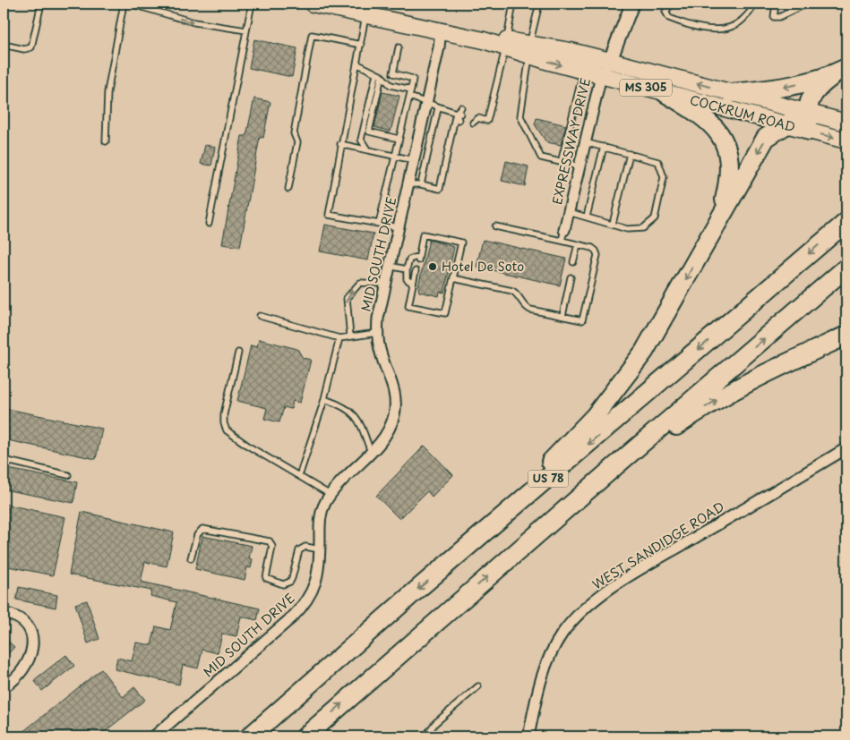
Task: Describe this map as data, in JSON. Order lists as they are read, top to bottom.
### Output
{
  "streets": {
    "highway": ["US 78"],
    "main road": ["MS 305", "COCKRUM ROAD"],
    "street": ["EXPRESSWAY DRIVE", "MID SOUTH DRIVE", "WEST SANDIDGE ROAD"]
  },
  "crossings": [
    ["COCKRUM ROAD", "EXPRESSWAY DRIVE"],
    ["COCKRUM ROAD", "MID SOUTH DRIVE"]
  ],
  "places": ["Hotel De Soto"]
}
